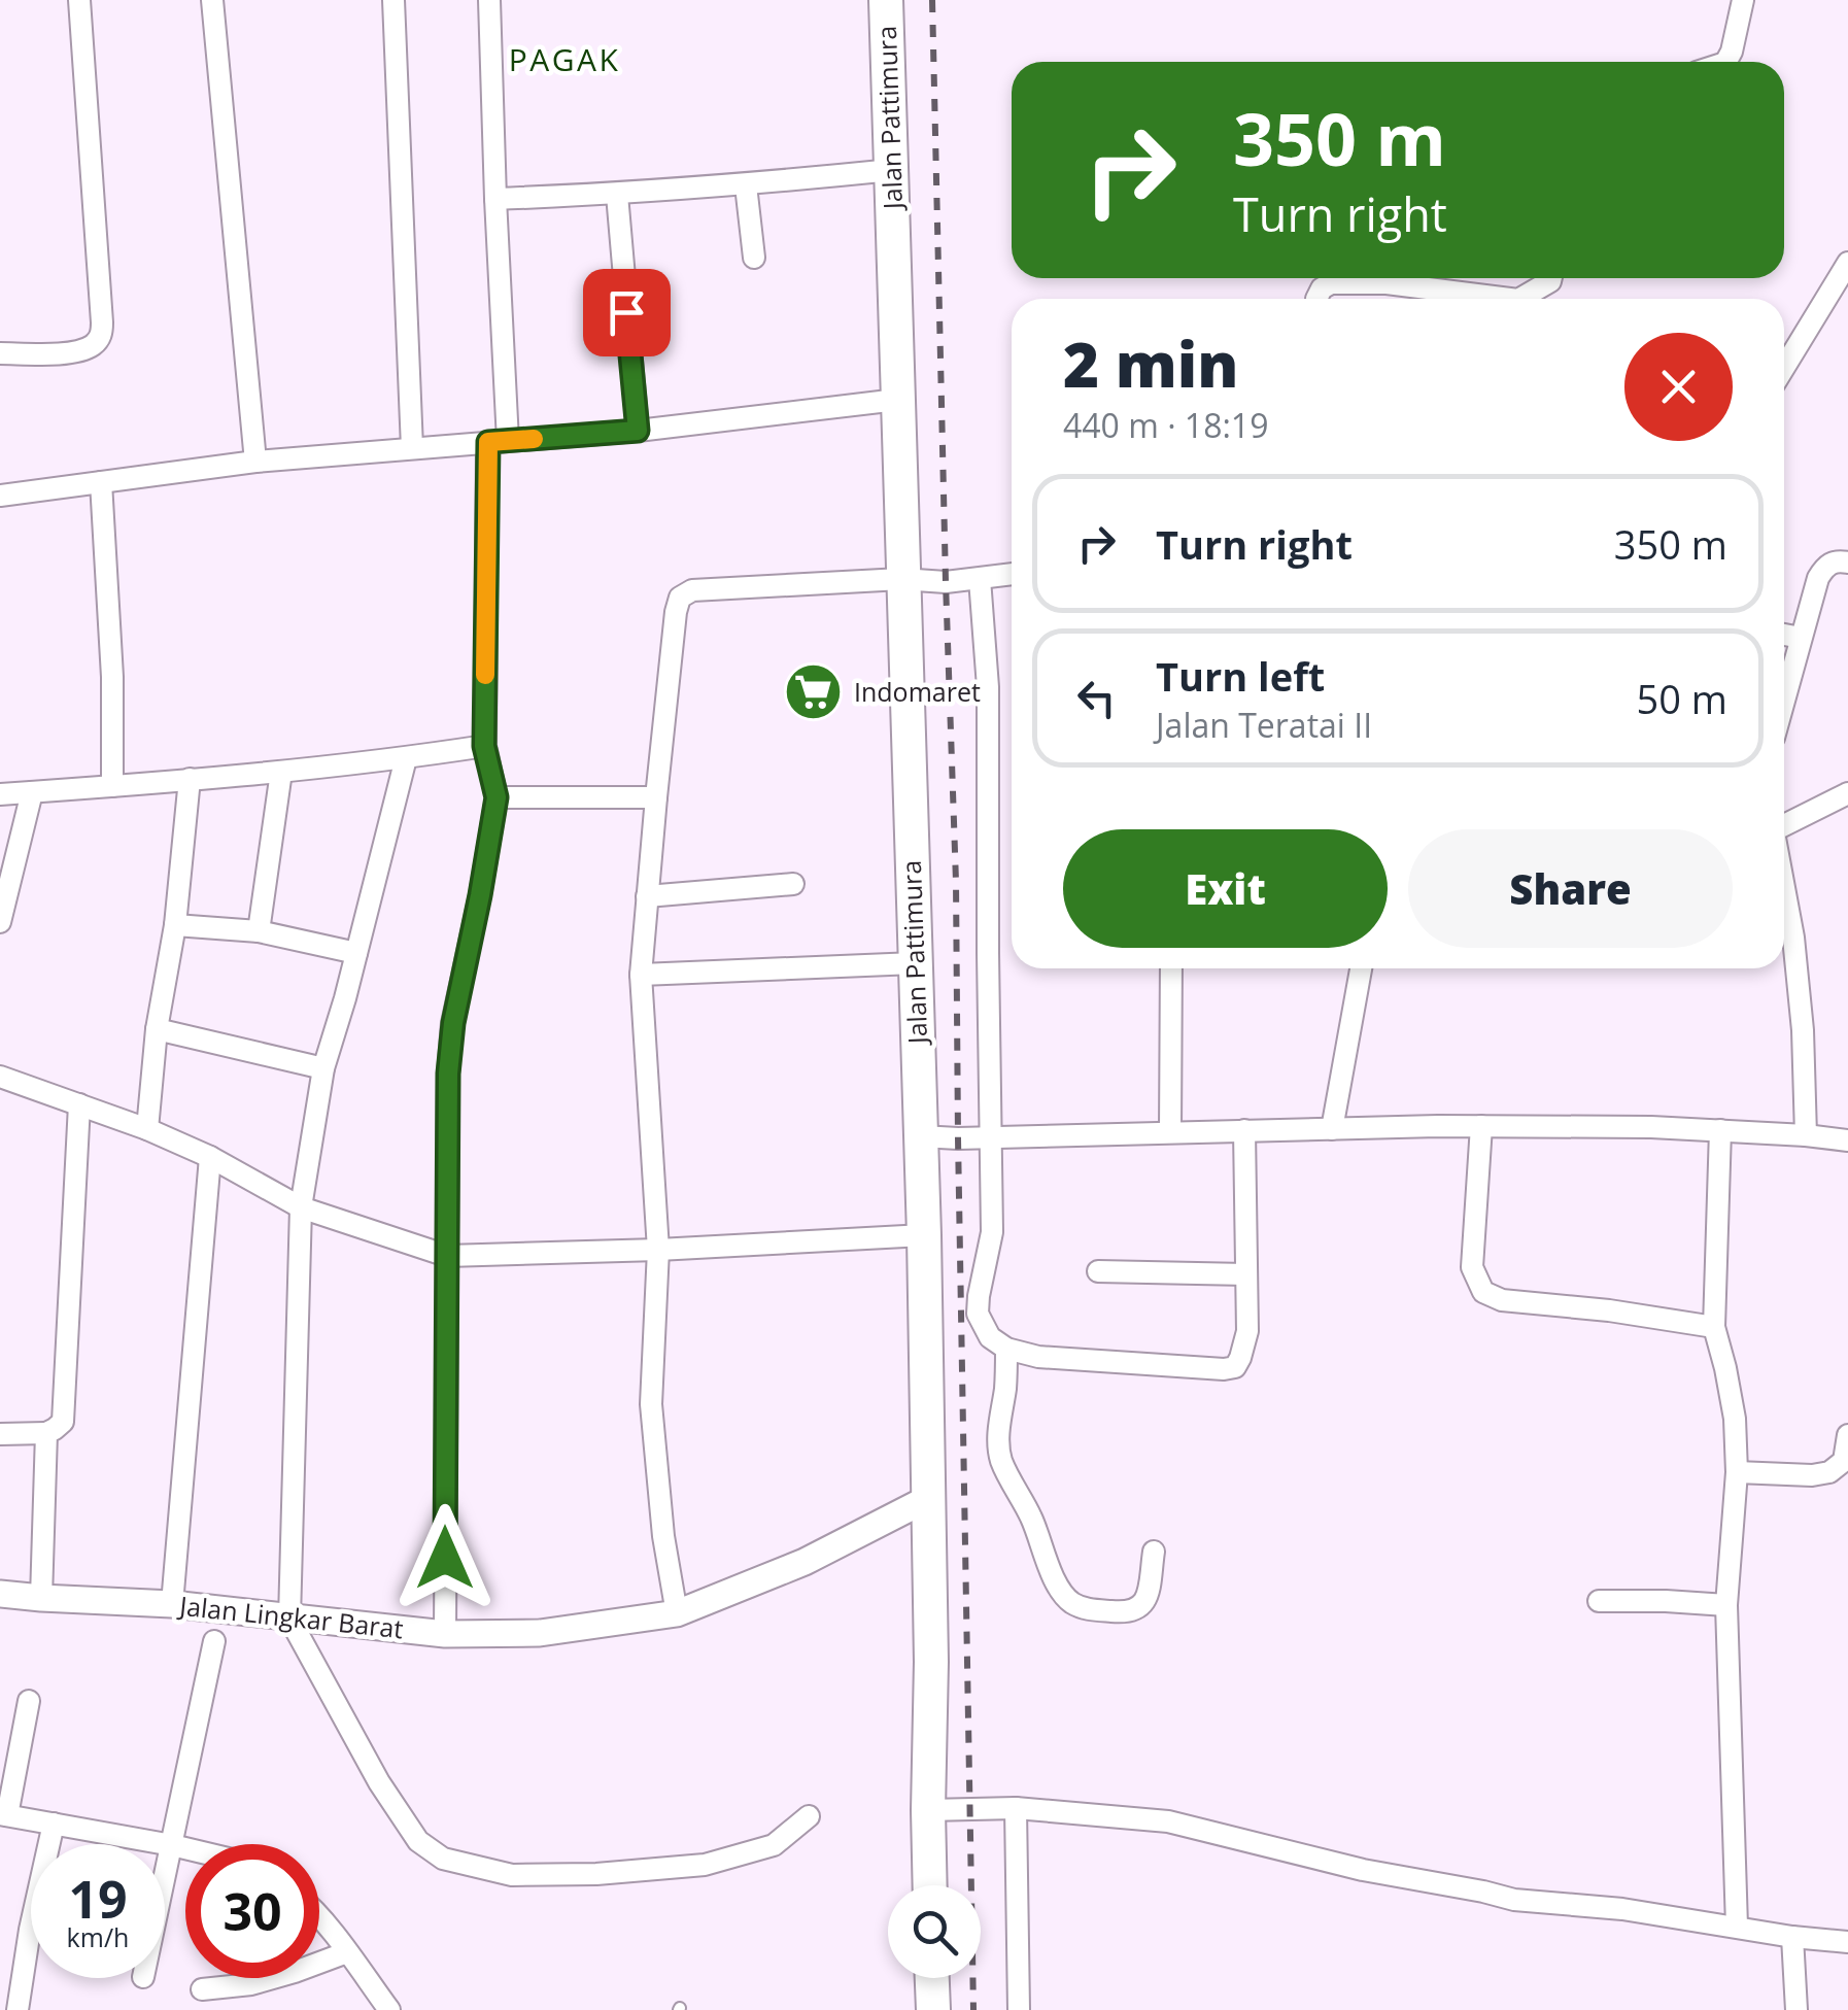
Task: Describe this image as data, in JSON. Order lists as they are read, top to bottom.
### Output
{
  "streets": {
    "highway": ["Jalan Pattimura"],
    "street": ["Jalan Lingkar Barat"]
  },
  "crossings": [
    ["Jalan Pattimura", "Jalan Lingkar Barat"]
  ],
  "districts": ["PAGAK"],
  "places": {
    "supermarket": ["Indomaret"]
  },
  "page": {
    "turn": ["350 m", "Turn right"],
    "heading": ["2 min", "440 m · 18:19"],
    "list": [
      {
        "name": "Turn right",
        "value": "350 m"
      },
      {
        "name": "Turn left",
        "note": "Jalan Teratai II",
        "value": "50 m"
      }
    ],
    "buttons": ["Exit", "Share"],
    "speed": "19 km/h",
    "limit": "30"
  }
}
